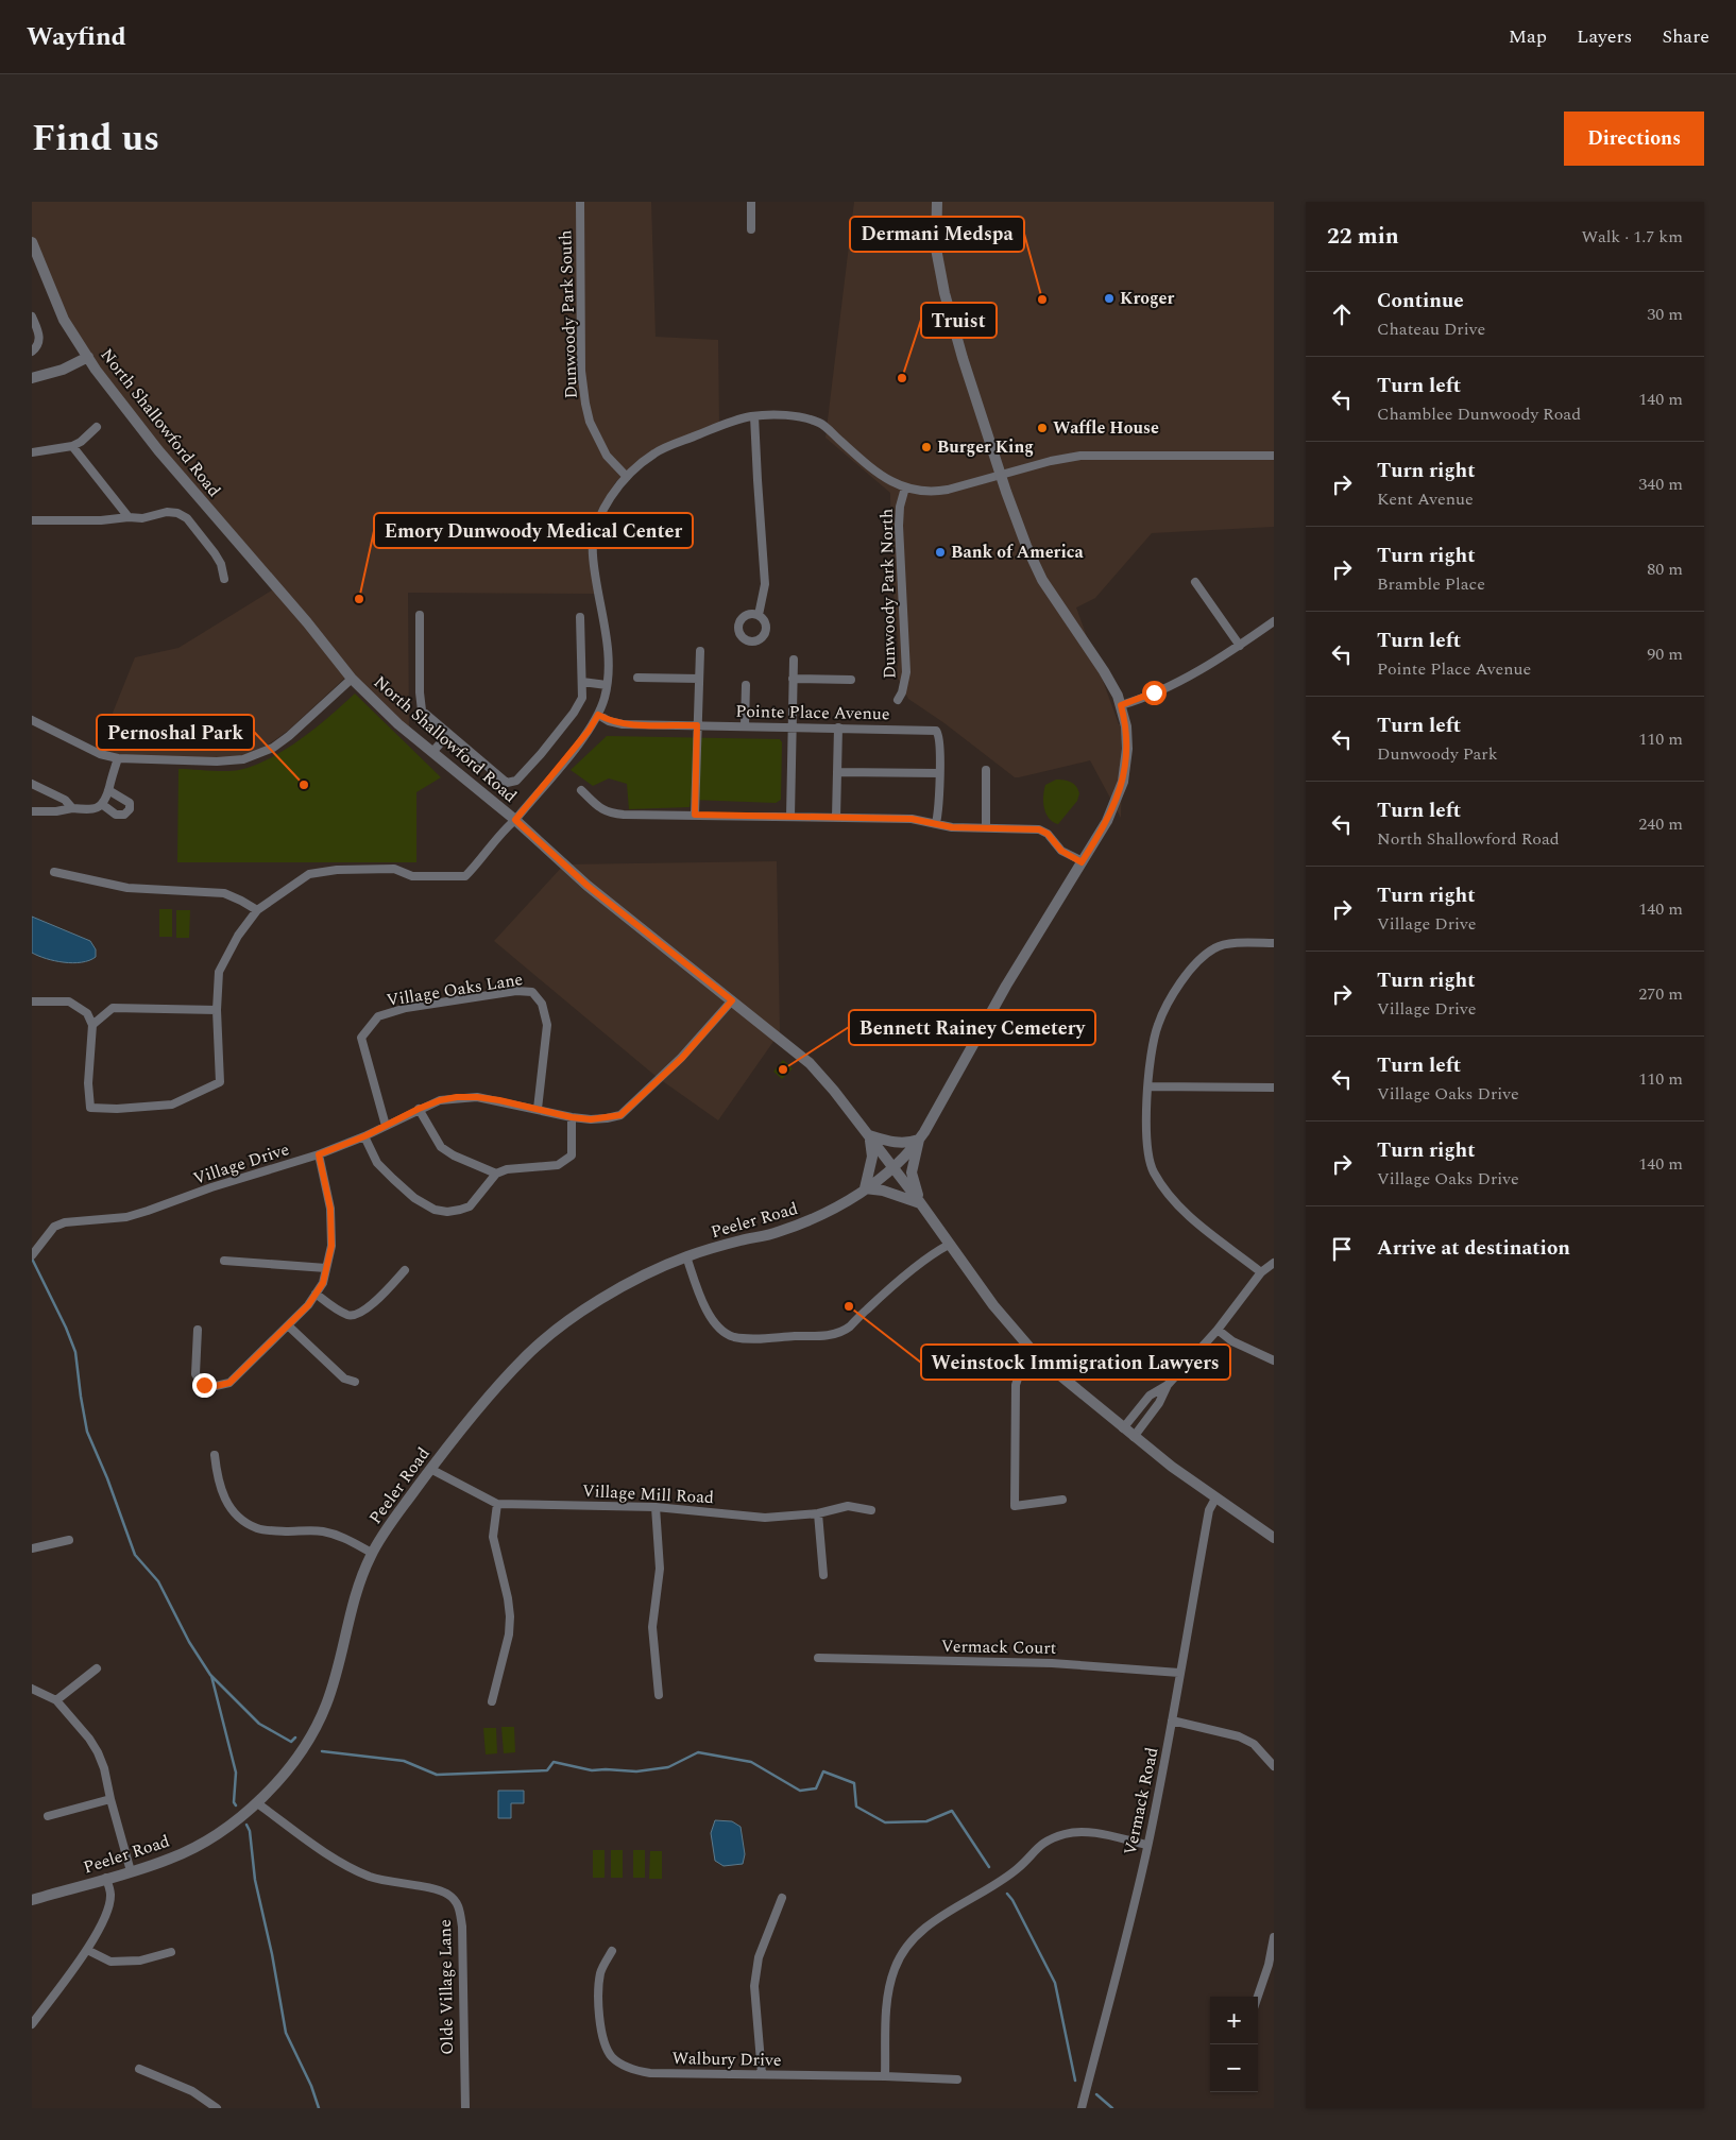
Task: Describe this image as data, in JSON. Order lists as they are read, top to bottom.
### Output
{
  "streets": {
    "street": [
      "Dunwoody Park South",
      "North Shallowford Road",
      "Dunwoody Park North",
      "Pointe Place Avenue",
      "Village Oaks Lane",
      "Village Drive",
      "Peeler Road",
      "Village Mill Road",
      "Vermack Court",
      "Vermack Road",
      "Olde Village Lane",
      "Walbury Drive"
    ]
  },
  "crossings": [
    ["North Shallowford Road", "Village Drive"],
    ["North Shallowford Road", "Peeler Road"],
    ["North Shallowford Road", "Vermack Road"],
    ["Village Oaks Lane", "Village Drive"],
    ["Peeler Road", "Village Mill Road"],
    ["Peeler Road", "Olde Village Lane"],
    ["Vermack Court", "Vermack Road"]
  ],
  "places": [
    "Kroger",
    "Dermani Medspa",
    "Truist",
    "Waffle House",
    "Burger King",
    "Bank of America",
    "Emory Dunwoody Medical Center",
    "Pernoshal Park",
    "Bennett Rainey Cemetery",
    "Weinstock Immigration Lawyers"
  ],
  "page": {
    "header": "Wayfind",
    "nav": ["Map", "Layers", "Share"],
    "title": "Find us",
    "buttons": "Directions",
    "heading": ["22 min", "Walk · 1.7 km"],
    "list": [
      ["Continue", "Chateau Drive", "30 m"],
      ["Turn left", "Chamblee Dunwoody Road", "140 m"],
      ["Turn right", "Kent Avenue", "340 m"],
      ["Turn right", "Bramble Place", "80 m"],
      ["Turn left", "Pointe Place Avenue", "90 m"],
      ["Turn left", "Dunwoody Park", "110 m"],
      ["Turn left", "North Shallowford Road", "240 m"],
      ["Turn right", "Village Drive", "140 m"],
      ["Turn right", "Village Drive", "270 m"],
      ["Turn left", "Village Oaks Drive", "110 m"],
      ["Turn right", "Village Oaks Drive", "140 m"],
      "Arrive at destination"
    ],
    "map_buttons": ["+", "−"]
  }
}
